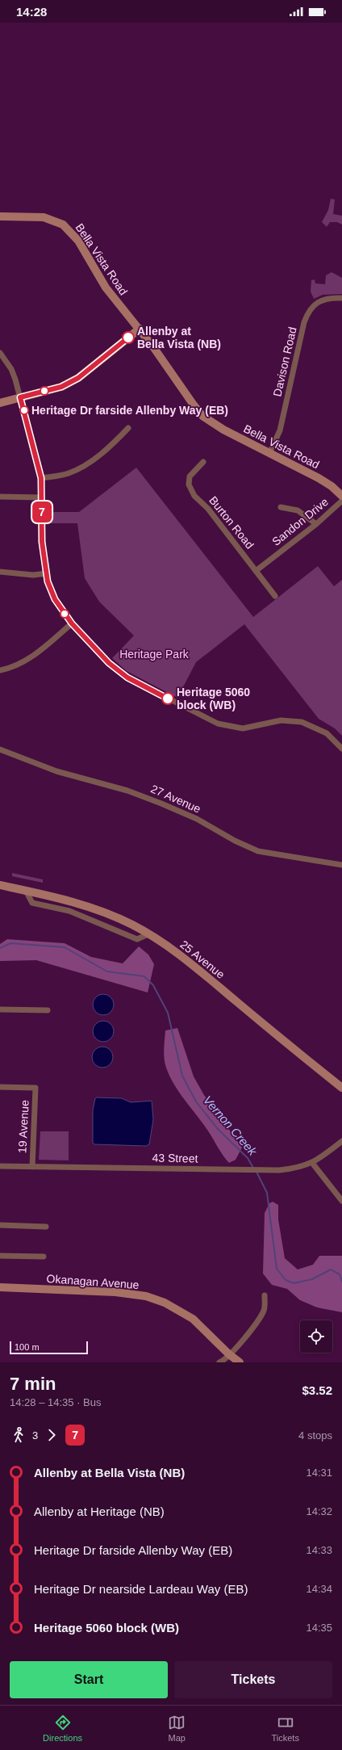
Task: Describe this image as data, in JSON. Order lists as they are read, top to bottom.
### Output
{
  "streets": {
    "street": [
      "Bella Vista Road",
      "Davison Road",
      "Sandon Drive",
      "Burton Road",
      "27 Avenue",
      "25 Avenue",
      "19 Avenue",
      "43 Street",
      "Okanagan Avenue"
    ]
  },
  "crossings": [
    ["Bella Vista Road", "Davison Road"],
    ["Sandon Drive", "Burton Road"],
    ["19 Avenue", "43 Street"]
  ],
  "water": ["Vernon Creek"],
  "parks": ["Heritage Park"],
  "places": ["Allenby at Bella Vista (NB)", "Heritage Dr farside Allenby Way (EB)", "Heritage 5060 block (WB)"],
  "lines": ["bus line 7"],
  "scale_bar": "100 m",
  "page": {
    "status": "14:28",
    "on_map": "7",
    "scale": "100 m",
    "heading": ["7 min", "14:28 – 14:35 · Bus", "$3.52"],
    "legs": ["3", "7", "4 stops"],
    "list": [
      {
        "name": "Allenby at Bella Vista (NB)",
        "value": "14:31"
      },
      {
        "name": "Allenby at Heritage (NB)",
        "value": "14:32"
      },
      {
        "name": "Heritage Dr farside Allenby Way (EB)",
        "value": "14:33"
      },
      {
        "name": "Heritage Dr nearside Lardeau Way (EB)",
        "value": "14:34"
      },
      {
        "name": "Heritage 5060 block (WB)",
        "value": "14:35"
      }
    ],
    "buttons": ["Start", "Tickets"],
    "tabs": ["Directions", "Map", "Tickets"]
  }
}
